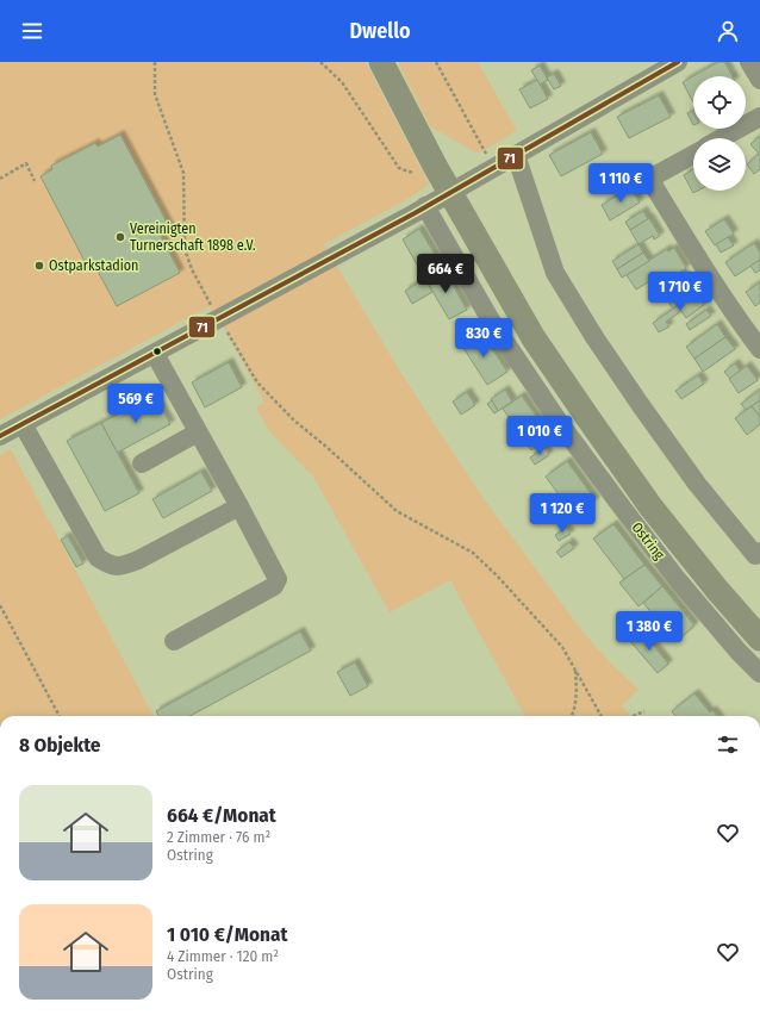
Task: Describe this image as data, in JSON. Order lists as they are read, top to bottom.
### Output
{
  "streets": {
    "main road": ["Ostring"]
  },
  "places": ["Vereinigten Turnerschaft 1898 e.V.", "Ostparkstadion"],
  "lines": ["transit line 71"],
  "page": {
    "header": "Dwello",
    "price": [
      "1 110 €",
      "664 €",
      "1 710 €",
      "830 €",
      "569 €",
      "1 010 €",
      "1 120 €",
      "1 380 €"
    ],
    "heading": "8 Objekte",
    "list": [
      {
        "name": "664 €/Monat",
        "note": "2 Zimmer · 76 m² · Ostring"
      },
      {
        "name": "1 010 €/Monat",
        "note": "4 Zimmer · 120 m² · Ostring"
      }
    ]
  }
}
